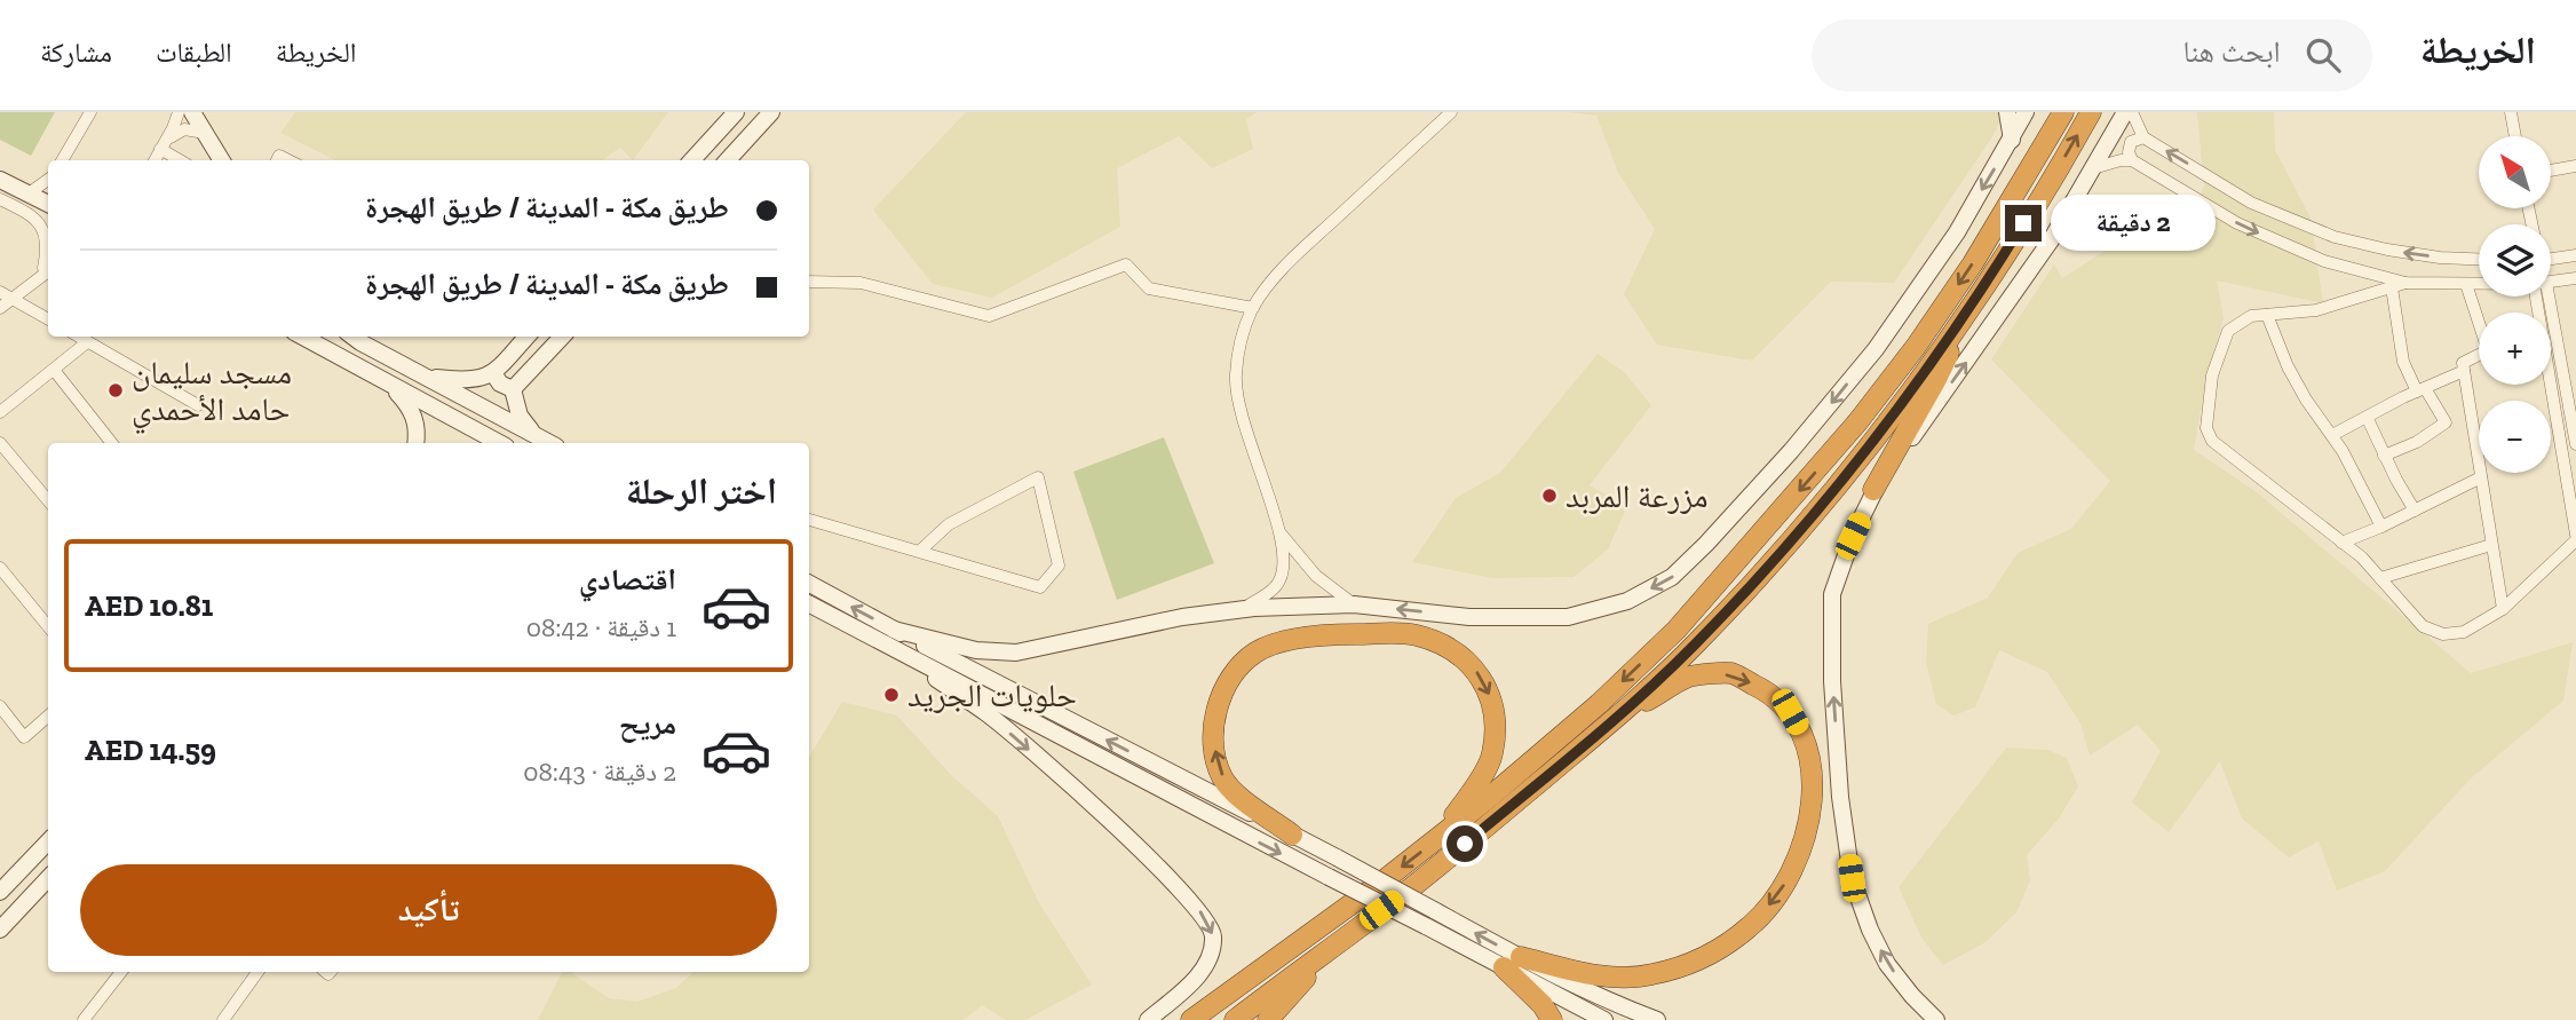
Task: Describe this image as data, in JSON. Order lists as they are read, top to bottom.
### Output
{
  "places": ["مسجد سليمان حامد الأحمدي", "مزرعة المربد", "حلويات الجريد"],
  "north": "top left",
  "page": {
    "header": "الخريطة",
    "search": "ابحث هنا",
    "nav": ["الخريطة", "الطبقات", "مشاركة"],
    "map_buttons": ["+", "−"],
    "banner": ["طريق مكة - المدينة / طريق الهجرة", "طريق مكة - المدينة / طريق الهجرة"],
    "bubble": "2 دقيقة",
    "heading": "اختر الرحلة",
    "list": [
      {
        "name": "اقتصادي",
        "note": "1 دقيقة · 08:42",
        "value": "AED 10.81"
      },
      {
        "name": "مريح",
        "note": "2 دقيقة · 08:43",
        "value": "AED 14.59"
      }
    ],
    "buttons": "تأكيد"
  }
}
